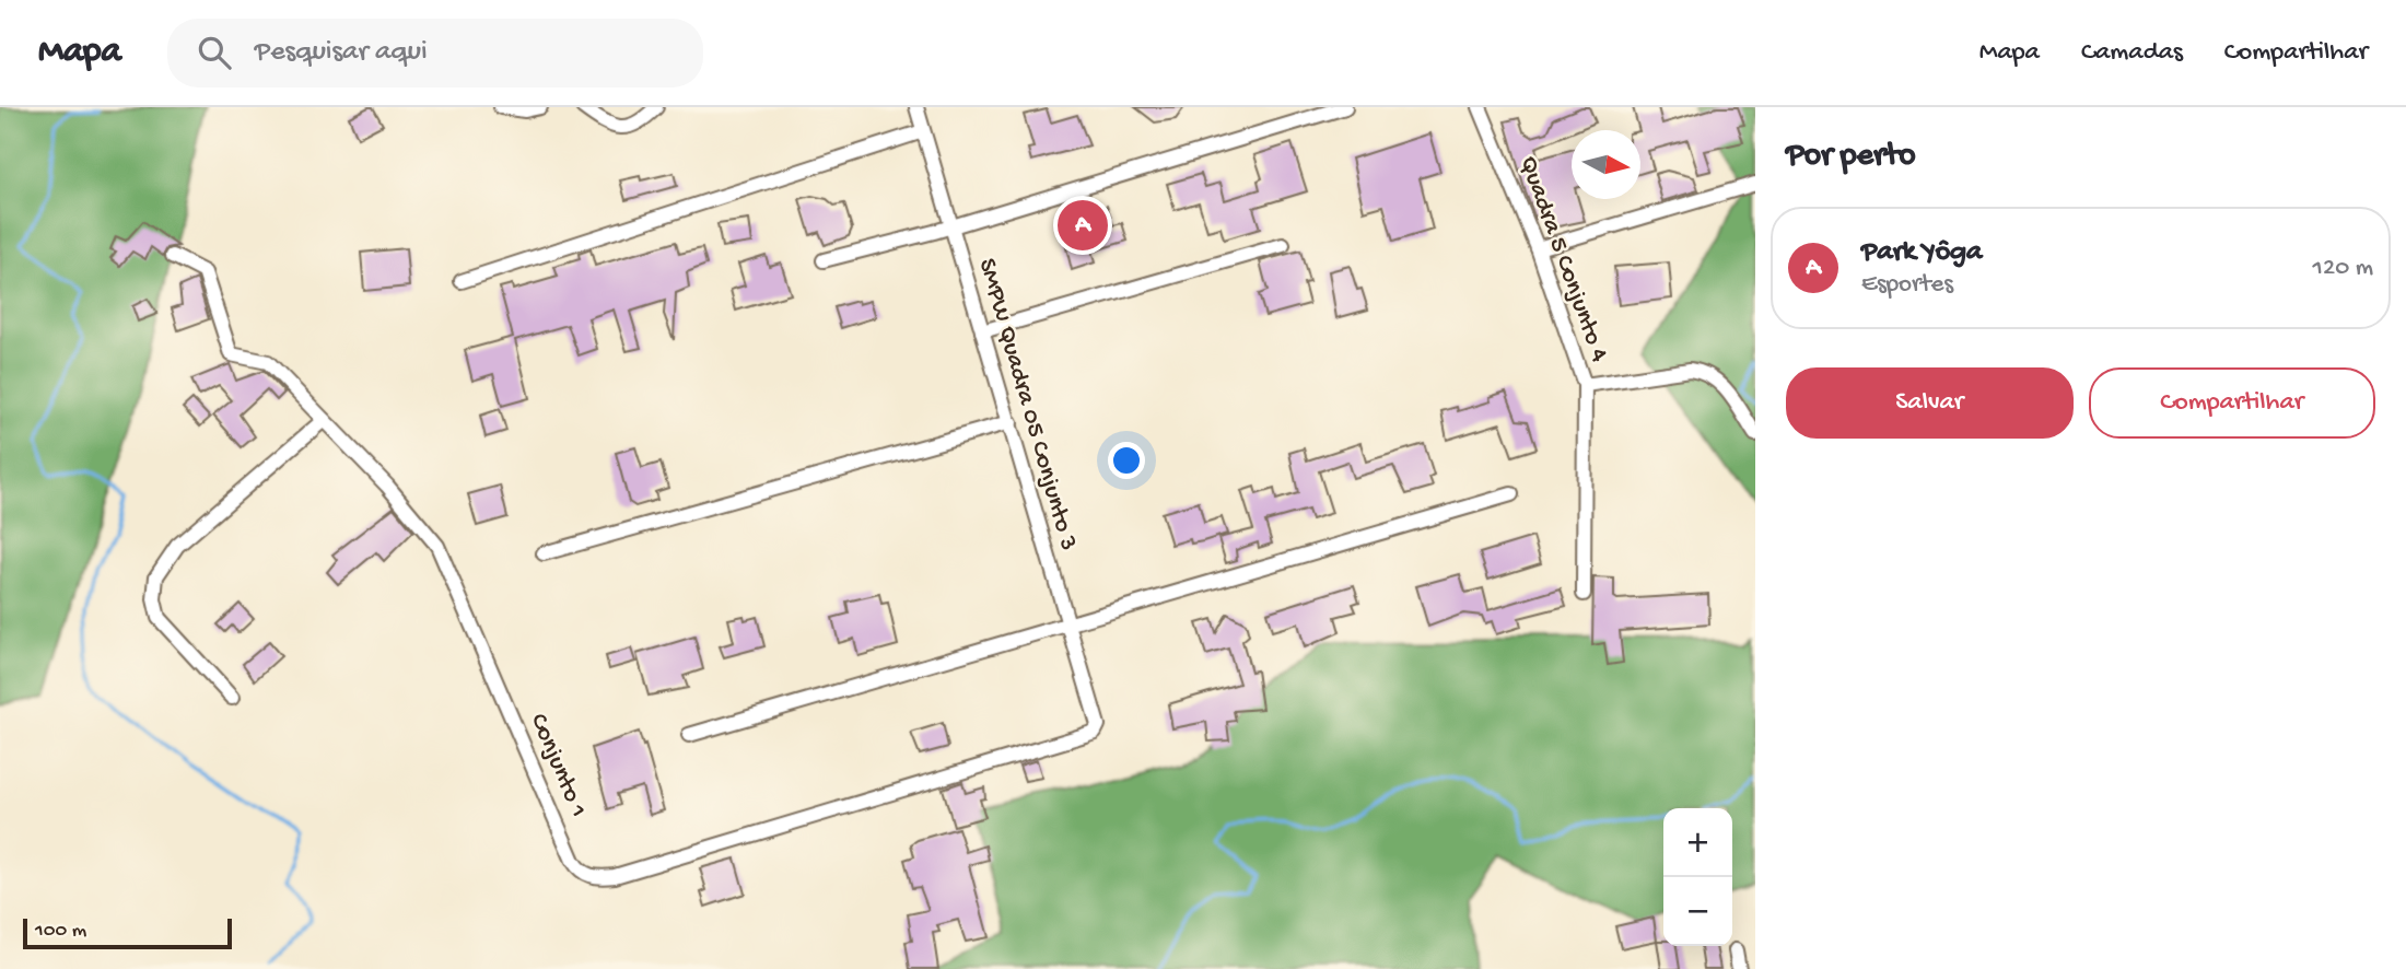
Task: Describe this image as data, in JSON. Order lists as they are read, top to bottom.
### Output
{
  "streets": {
    "street": ["Quadra 5 Conjunto 4", "SMPW Quadra 05 Conjunto 3", "Conjunto 1"]
  },
  "crossings": [
    ["SMPW Quadra 05 Conjunto 3", "Conjunto 1"]
  ],
  "scale_bar": "100 m",
  "north": "right",
  "page": {
    "header": "Mapa",
    "search": "Pesquisar aqui",
    "nav": ["Mapa", "Camadas", "Compartilhar"],
    "heading": "Por perto",
    "pins": "A",
    "list": [
      {
        "mark": "A",
        "name": "Park Yôga",
        "note": "Esportes",
        "value": "120 m"
      }
    ],
    "buttons": ["Salvar", "Compartilhar"],
    "map_buttons": ["+", "−"],
    "scale": "100 m"
  }
}
